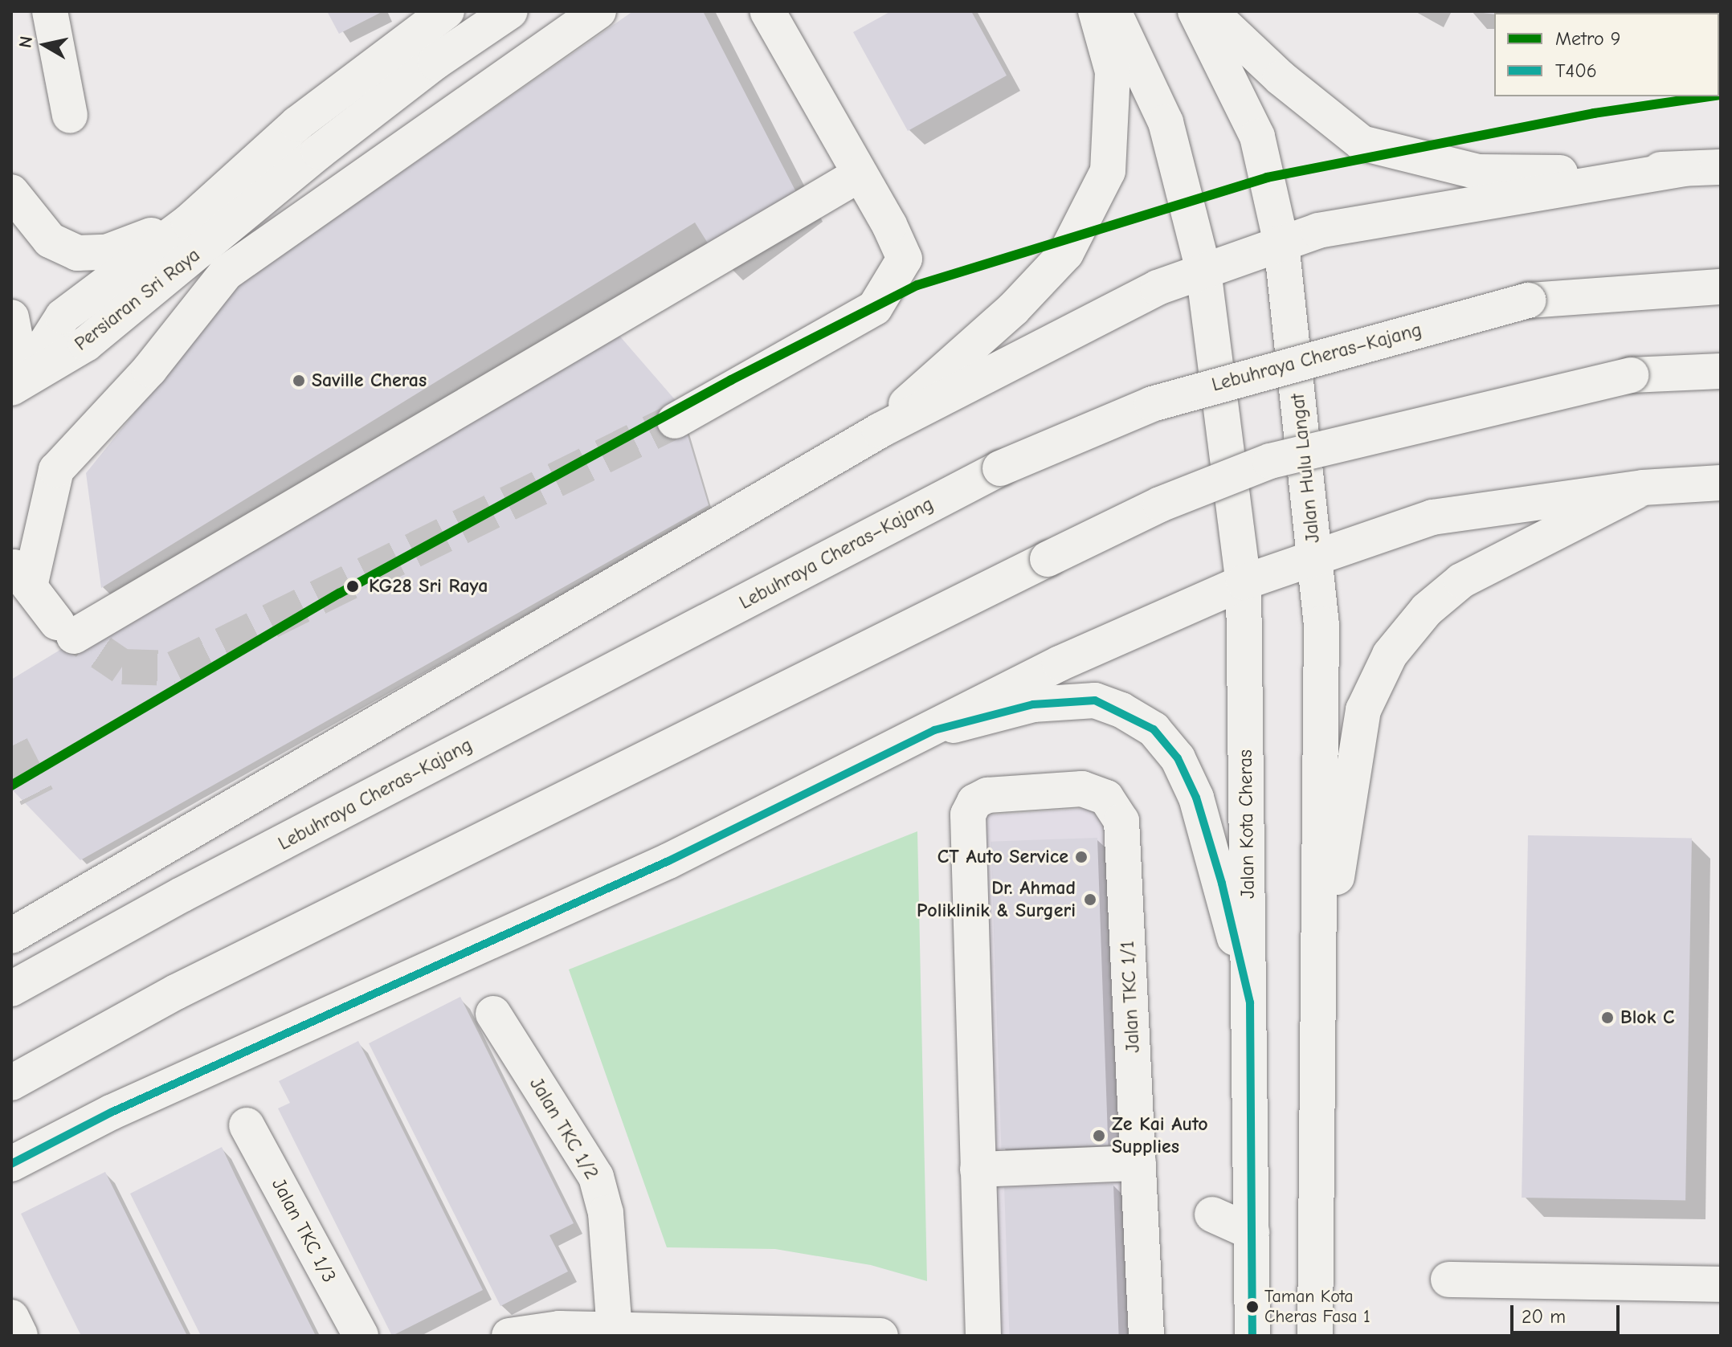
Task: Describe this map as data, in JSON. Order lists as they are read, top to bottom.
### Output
{
  "streets": {
    "main road": [
      "Persiaran Sri Raya",
      "Lebuhraya Cheras–Kajang",
      "Jalan Hulu Langat",
      "Jalan Kota Cheras",
      "Jalan TKC 1/1",
      "Jalan TKC 1/2",
      "Jalan TKC 1/3"
    ]
  },
  "places": [
    "Saville Cheras",
    "KG28 Sri Raya",
    "CT Auto Service",
    "Dr. Ahmad Poliklinik & Surgeri",
    "Blok C",
    "Ze Kai Auto Supplies",
    "Taman Kota Cheras Fasa 1"
  ],
  "lines": ["metro line 9", "transit line T406"],
  "legend": ["Metro 9", "T406"],
  "scale_bar": "20 m",
  "north": "left"
}
